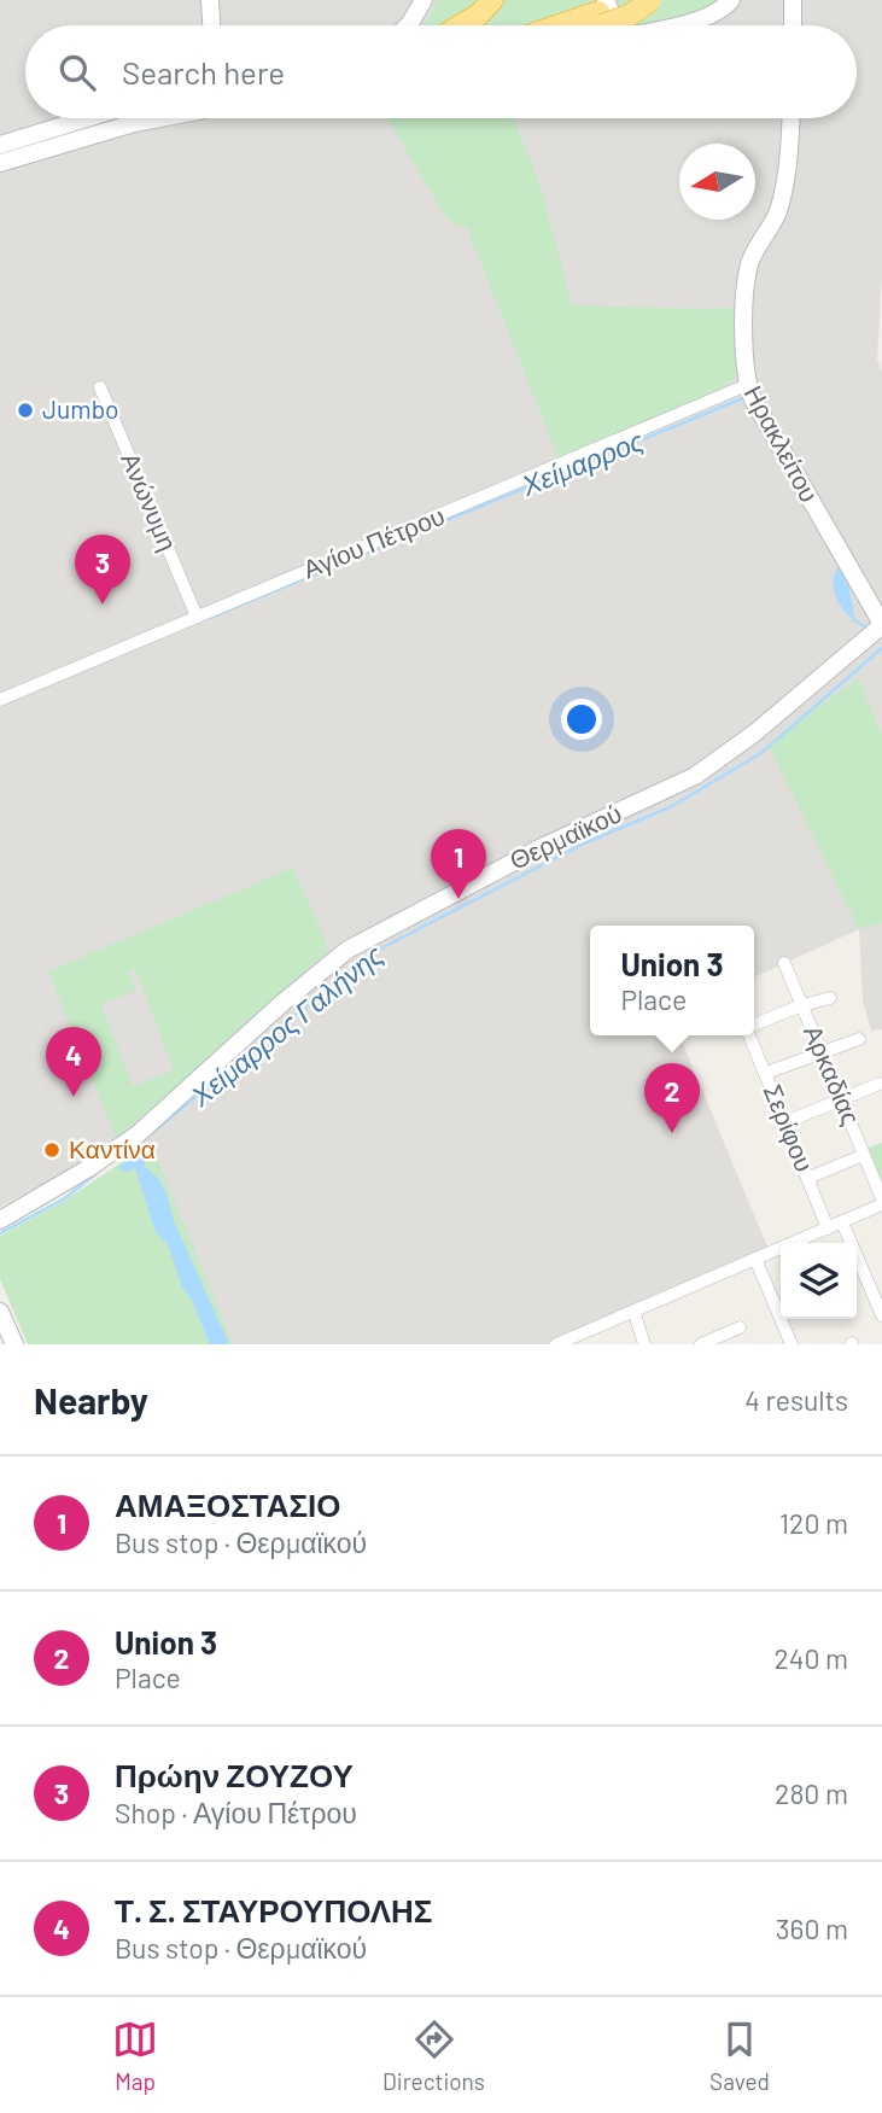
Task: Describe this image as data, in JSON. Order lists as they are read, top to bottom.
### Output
{
  "streets": {
    "street": [
      "Ηρακλείτου",
      "Ανώνυμη",
      "Αγίου Πέτρου",
      "Θερμαϊκού",
      "Αρκαδίας",
      "Σερίφου"
    ]
  },
  "crossings": [
    ["Ηρακλείτου", "Αγίου Πέτρου"],
    ["Ηρακλείτου", "Θερμαϊκού"],
    ["Ανώνυμη", "Αγίου Πέτρου"]
  ],
  "water": ["Χείμαρρος", "Χείμαρρος Γαλήνης"],
  "places": ["Jumbo", "Καντίνα"],
  "north": "left",
  "page": {
    "search": "Search here",
    "pins": [
      "3",
      "1",
      "4",
      "2"
    ],
    "popup": ["Union 3", "Place"],
    "heading": ["Nearby", "4 results"],
    "list": [
      {
        "mark": "1",
        "name": "ΑΜΑΞΟΣΤΑΣΙΟ",
        "note": "Bus stop · Θερμαϊκού",
        "value": "120 m"
      },
      {
        "mark": "2",
        "name": "Union 3",
        "note": "Place",
        "value": "240 m"
      },
      {
        "mark": "3",
        "name": "Πρώην ΖΟΥΖΟΥ",
        "note": "Shop · Αγίου Πέτρου",
        "value": "280 m"
      },
      {
        "mark": "4",
        "name": "Τ. Σ. ΣΤΑΥΡΟΥΠΟΛΗΣ",
        "note": "Bus stop · Θερμαϊκού",
        "value": "360 m"
      }
    ],
    "nav": ["Map", "Directions", "Saved"]
  }
}
